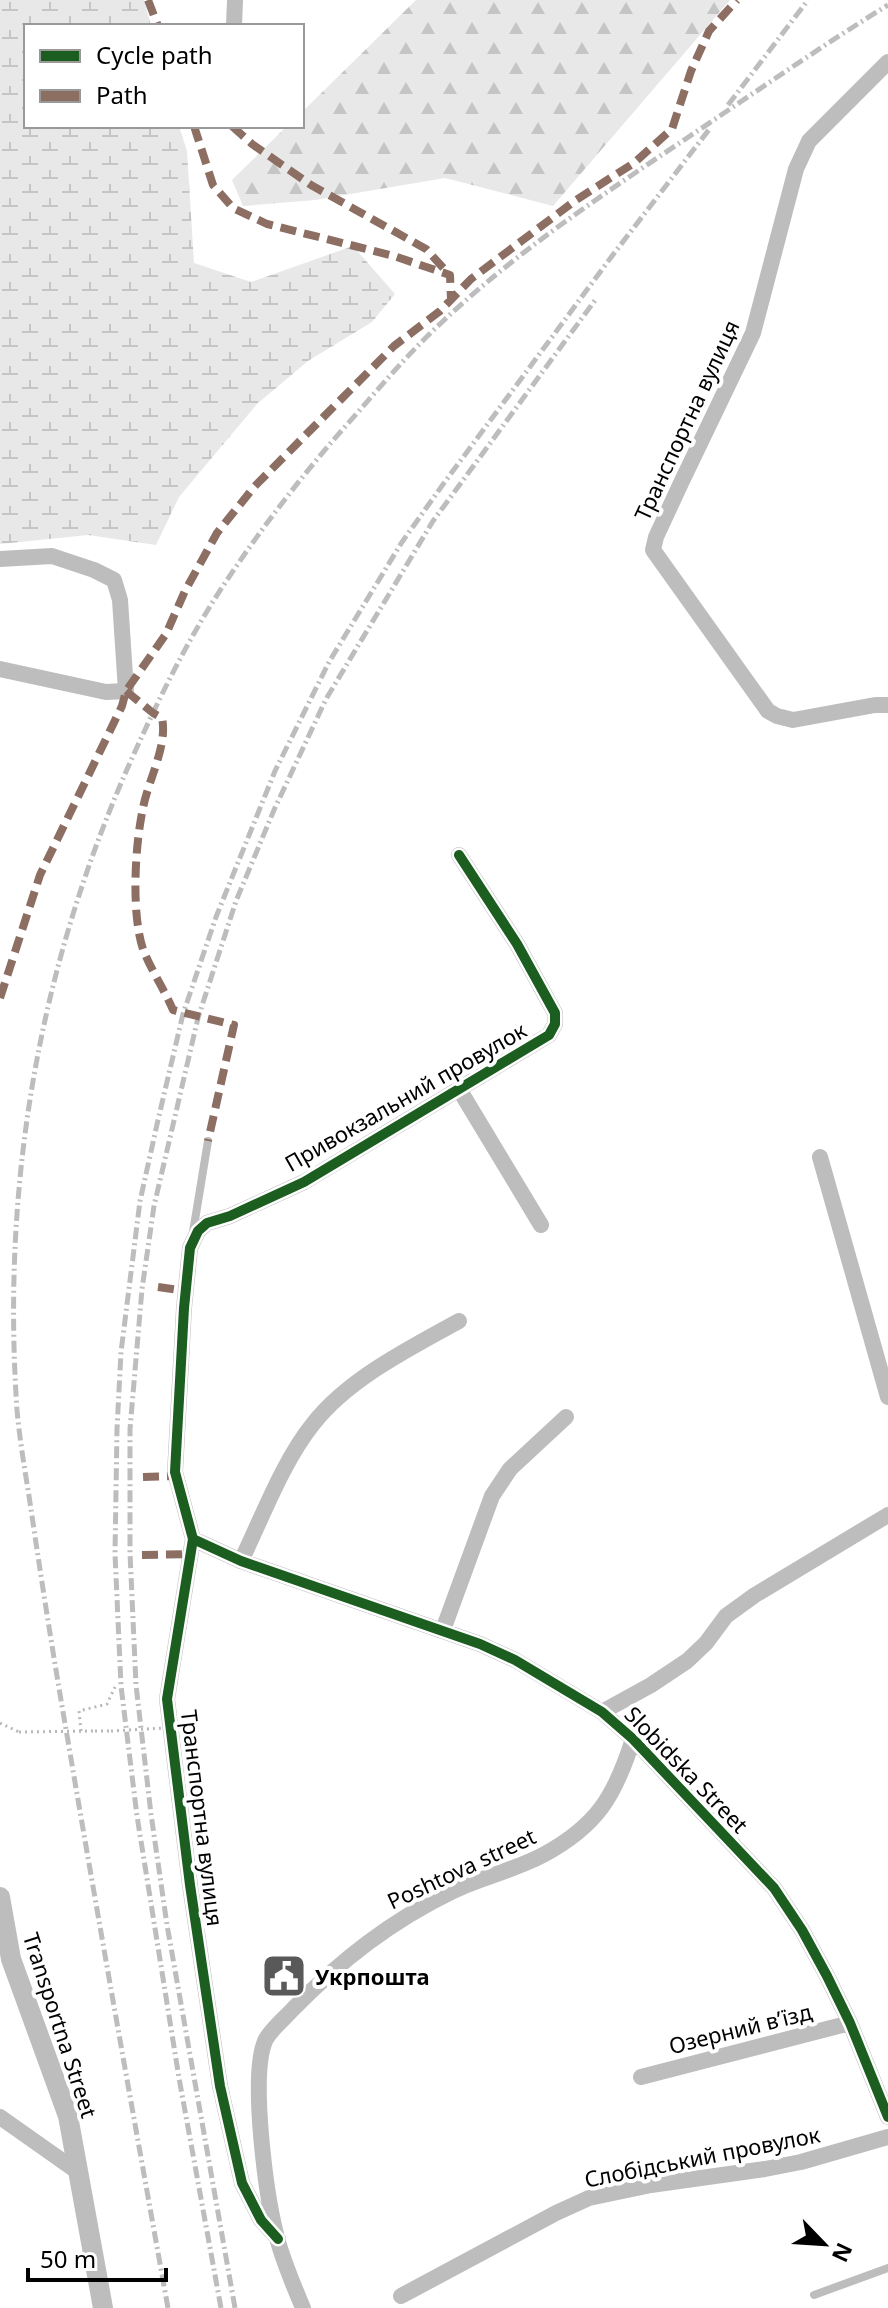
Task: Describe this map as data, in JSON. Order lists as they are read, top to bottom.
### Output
{
  "streets": {
    "street": [
      "Транспортна вулиця",
      "Привокзальний провулок",
      "Slobidska Street",
      "Poshtova street",
      "Transportna Street",
      "Озерний в’їзд",
      "Слобідський провулок"
    ]
  },
  "crossings": [
    ["Транспортна вулиця", "Привокзальний провулок"],
    ["Транспортна вулиця", "Slobidska Street"],
    ["Транспортна вулиця", "Poshtova street"],
    ["Slobidska Street", "Poshtova street"],
    ["Slobidska Street", "Озерний в’їзд"]
  ],
  "places": {
    "public building": ["Укрпошта"]
  },
  "legend": ["Cycle path", "Path"],
  "scale_bar": "50 m",
  "north": "bottom right"
}
